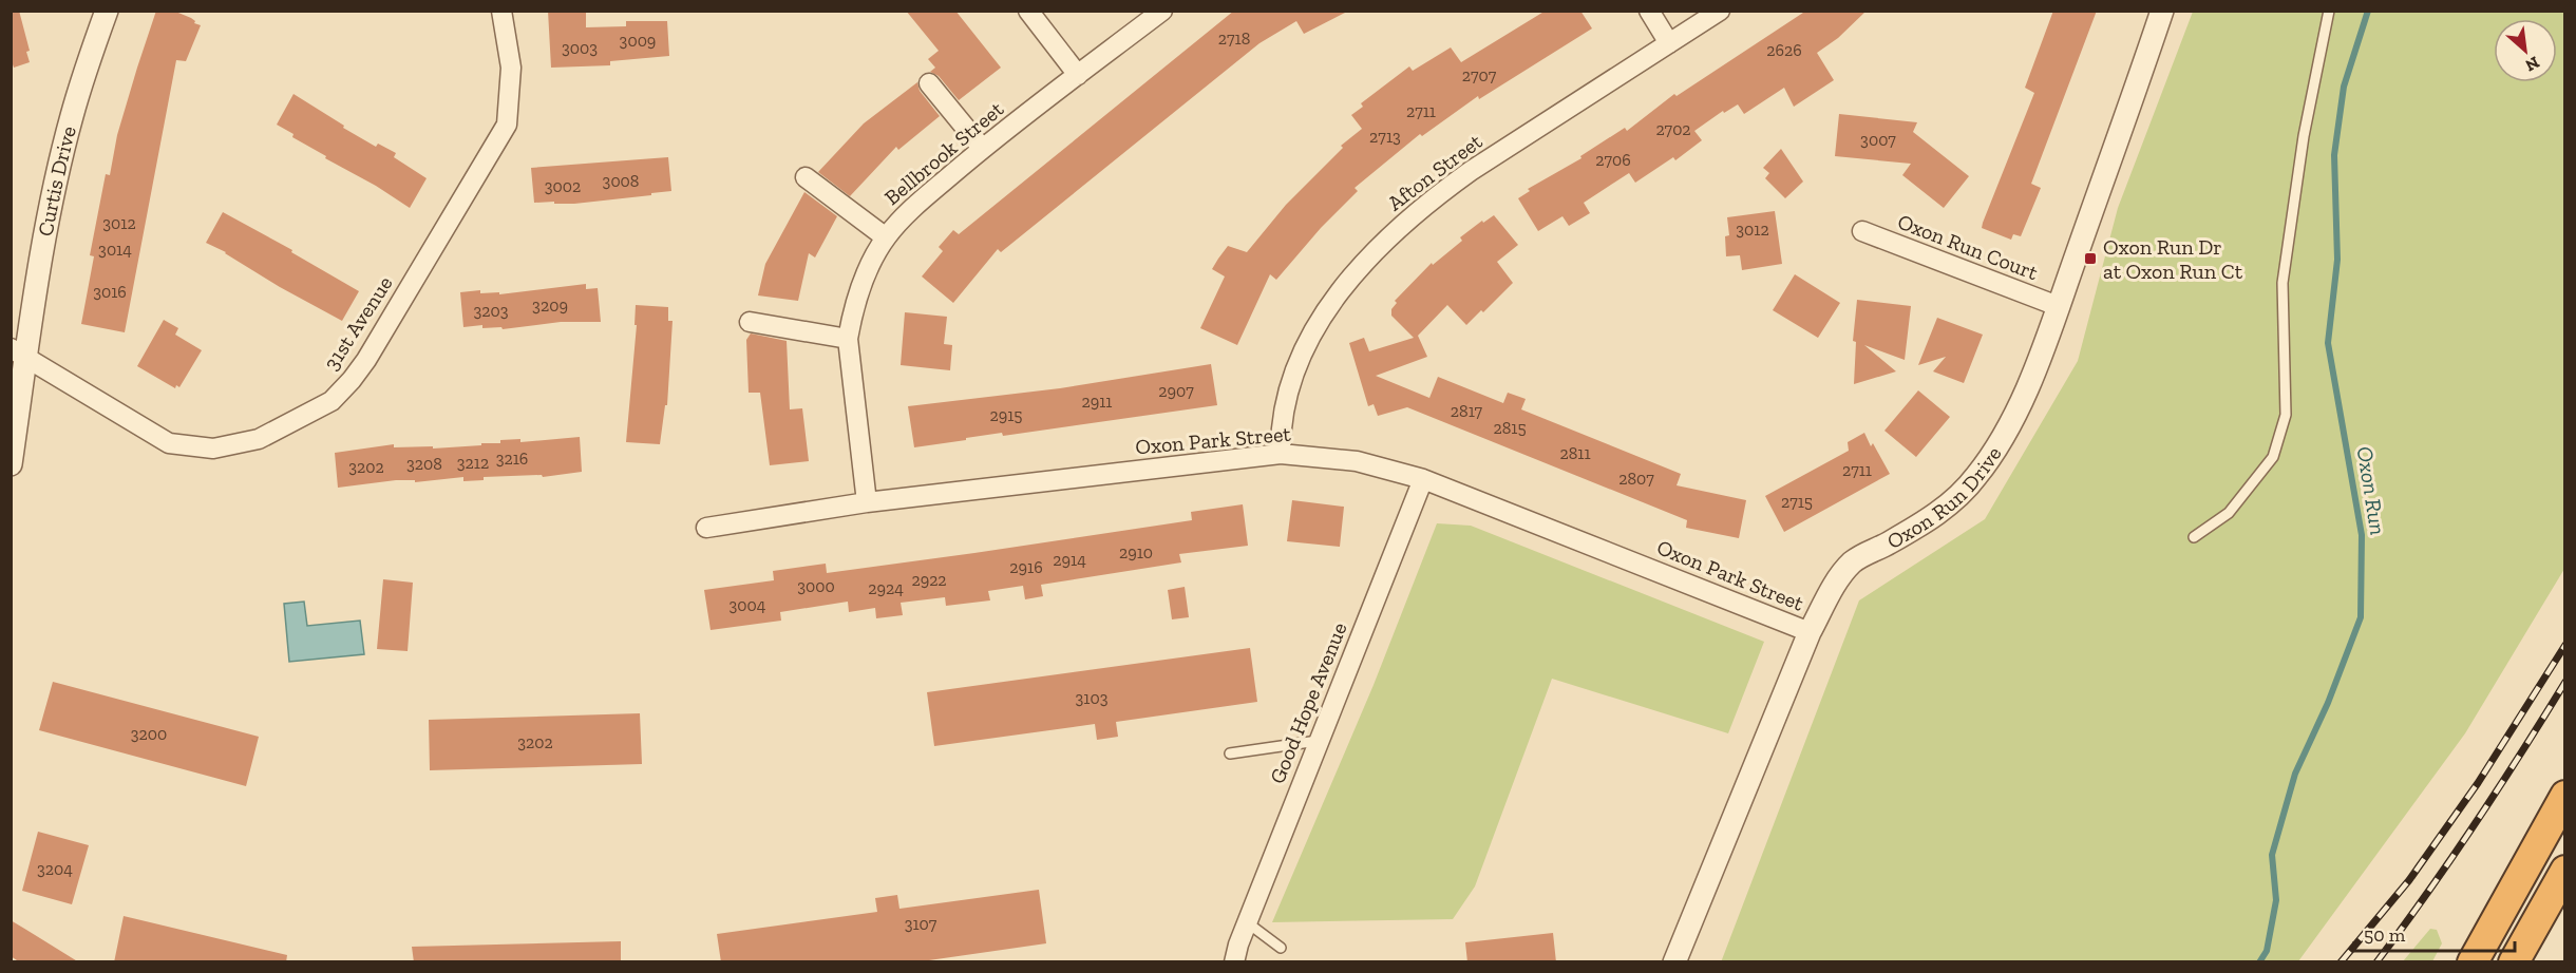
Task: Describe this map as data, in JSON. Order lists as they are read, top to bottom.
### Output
{
  "streets": {
    "street": [
      "Bellbrook Street",
      "Afton Street",
      "Curtis Drive",
      "Oxon Run Court",
      "31st Avenue",
      "Oxon Park Street",
      "Oxon Run Drive",
      "Good Hope Avenue"
    ]
  },
  "crossings": [
    ["Bellbrook Street", "Oxon Park Street"],
    ["Afton Street", "Oxon Park Street"],
    ["Curtis Drive", "31st Avenue"],
    ["Oxon Run Court", "Oxon Run Drive"],
    ["Oxon Park Street", "Oxon Run Drive"],
    ["Oxon Park Street", "Good Hope Avenue"]
  ],
  "water": ["Oxon Run"],
  "places": {
    "transit": ["Oxon Run Dr at Oxon Run Ct"]
  },
  "house_numbers": [
    "2718",
    "3009",
    "3003",
    "2626",
    "2707",
    "2711",
    "2702",
    "2713",
    "3007",
    "2706",
    "3008",
    "3002",
    "3012",
    "3012",
    "3014",
    "3016",
    "3209",
    "3203",
    "2907",
    "2911",
    "2817",
    "2915",
    "2815",
    "2811",
    "3216",
    "3212",
    "3208",
    "3202",
    "2711",
    "2807",
    "2715",
    "2910",
    "2914",
    "2916",
    "2922",
    "3000",
    "2924",
    "3004",
    "3103",
    "3200",
    "3202",
    "3204",
    "3107"
  ],
  "scale_bar": "50 m",
  "north": "bottom right"
}
